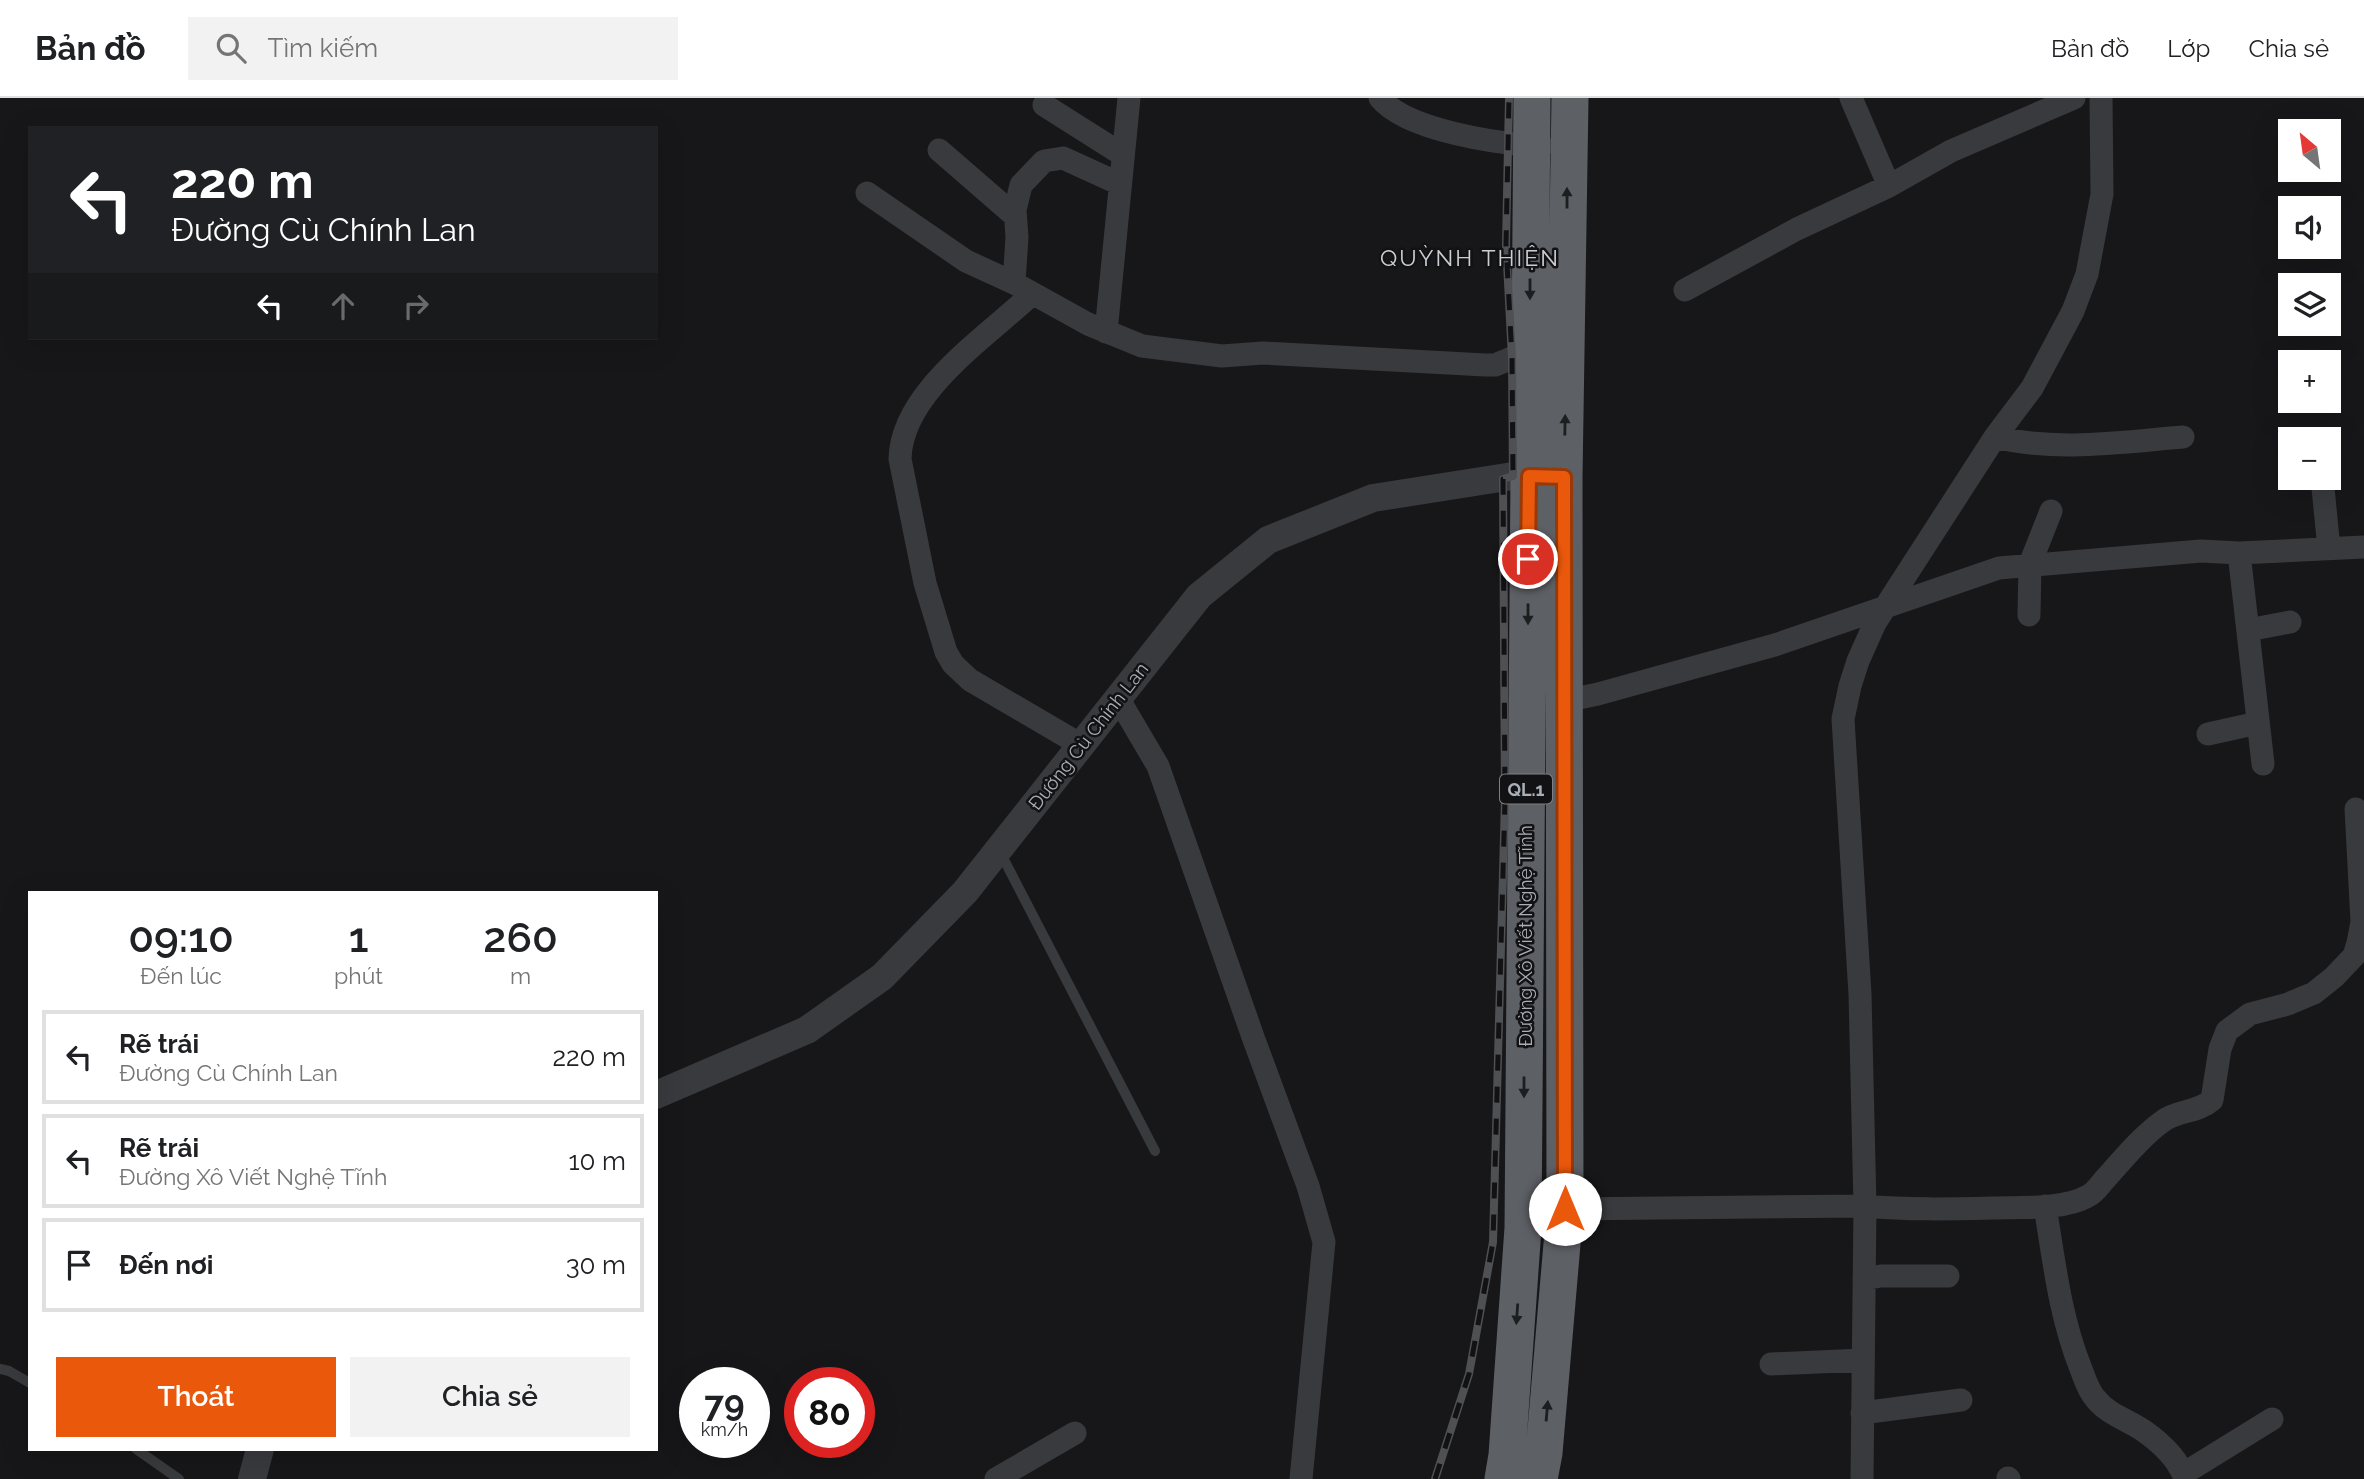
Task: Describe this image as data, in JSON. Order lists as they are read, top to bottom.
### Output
{
  "streets": {
    "highway": ["QL.1", "Đường Xô Viết Nghệ Tĩnh"],
    "street": ["Đường Cù Chính Lan"]
  },
  "crossings": [
    ["Đường Cù Chính Lan", "Đường Xô Viết Nghệ Tĩnh"]
  ],
  "districts": ["QUỲNH THIỆN"],
  "north": "top left",
  "page": {
    "header": "Bản đồ",
    "search": "Tìm kiếm",
    "nav": ["Bản đồ", "Lớp", "Chia sẻ"],
    "map_buttons": ["+", "−"],
    "turn": ["220 m", "Đường Cù Chính Lan"],
    "eta": [
      "09:10",
      "Đến lúc",
      "1",
      "phút",
      "260",
      "m"
    ],
    "list": [
      {
        "name": "Rẽ trái",
        "note": "Đường Cù Chính Lan",
        "value": "220 m"
      },
      {
        "name": "Rẽ trái",
        "note": "Đường Xô Viết Nghệ Tĩnh",
        "value": "10 m"
      },
      {
        "name": "Đến nơi",
        "value": "30 m"
      }
    ],
    "buttons": ["Thoát", "Chia sẻ"],
    "speed": "79 km/h",
    "limit": "80"
  }
}
